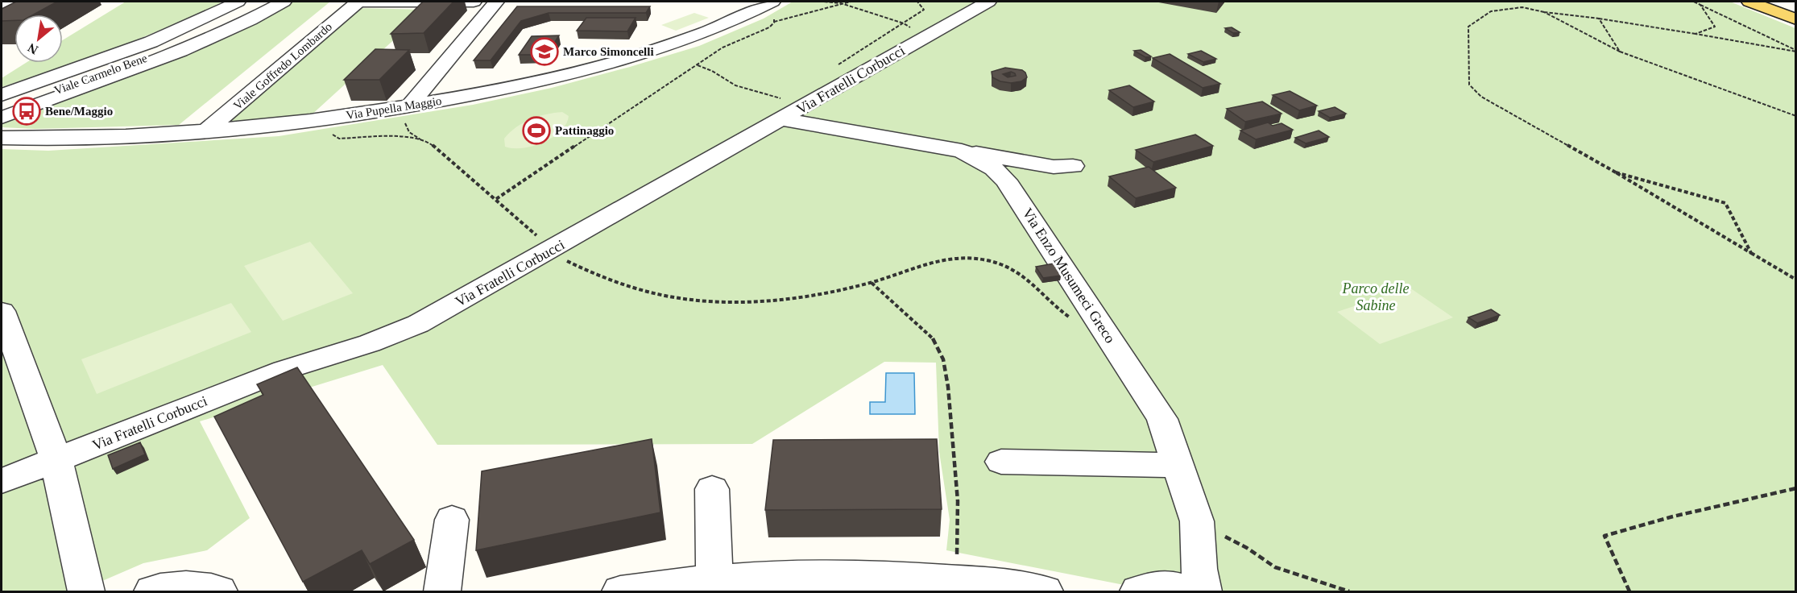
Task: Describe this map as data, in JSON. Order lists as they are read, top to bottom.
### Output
{
  "streets": {
    "street": [
      "Viale Goffredo Lombardo",
      "Viale Carmelo Bene",
      "Via Fratelli Corbucci",
      "Via Pupella Maggio",
      "Via Enzo Musumeci Greco"
    ]
  },
  "crossings": [
    ["Viale Goffredo Lombardo", "Via Pupella Maggio"],
    ["Via Fratelli Corbucci", "Via Enzo Musumeci Greco"]
  ],
  "parks": ["Parco delle Sabine"],
  "places": {
    "school or university": ["Marco Simoncelli"],
    "bus stop": ["Bene/Maggio"],
    "sports": ["Pattinaggio"]
  },
  "north": "bottom left"
}
